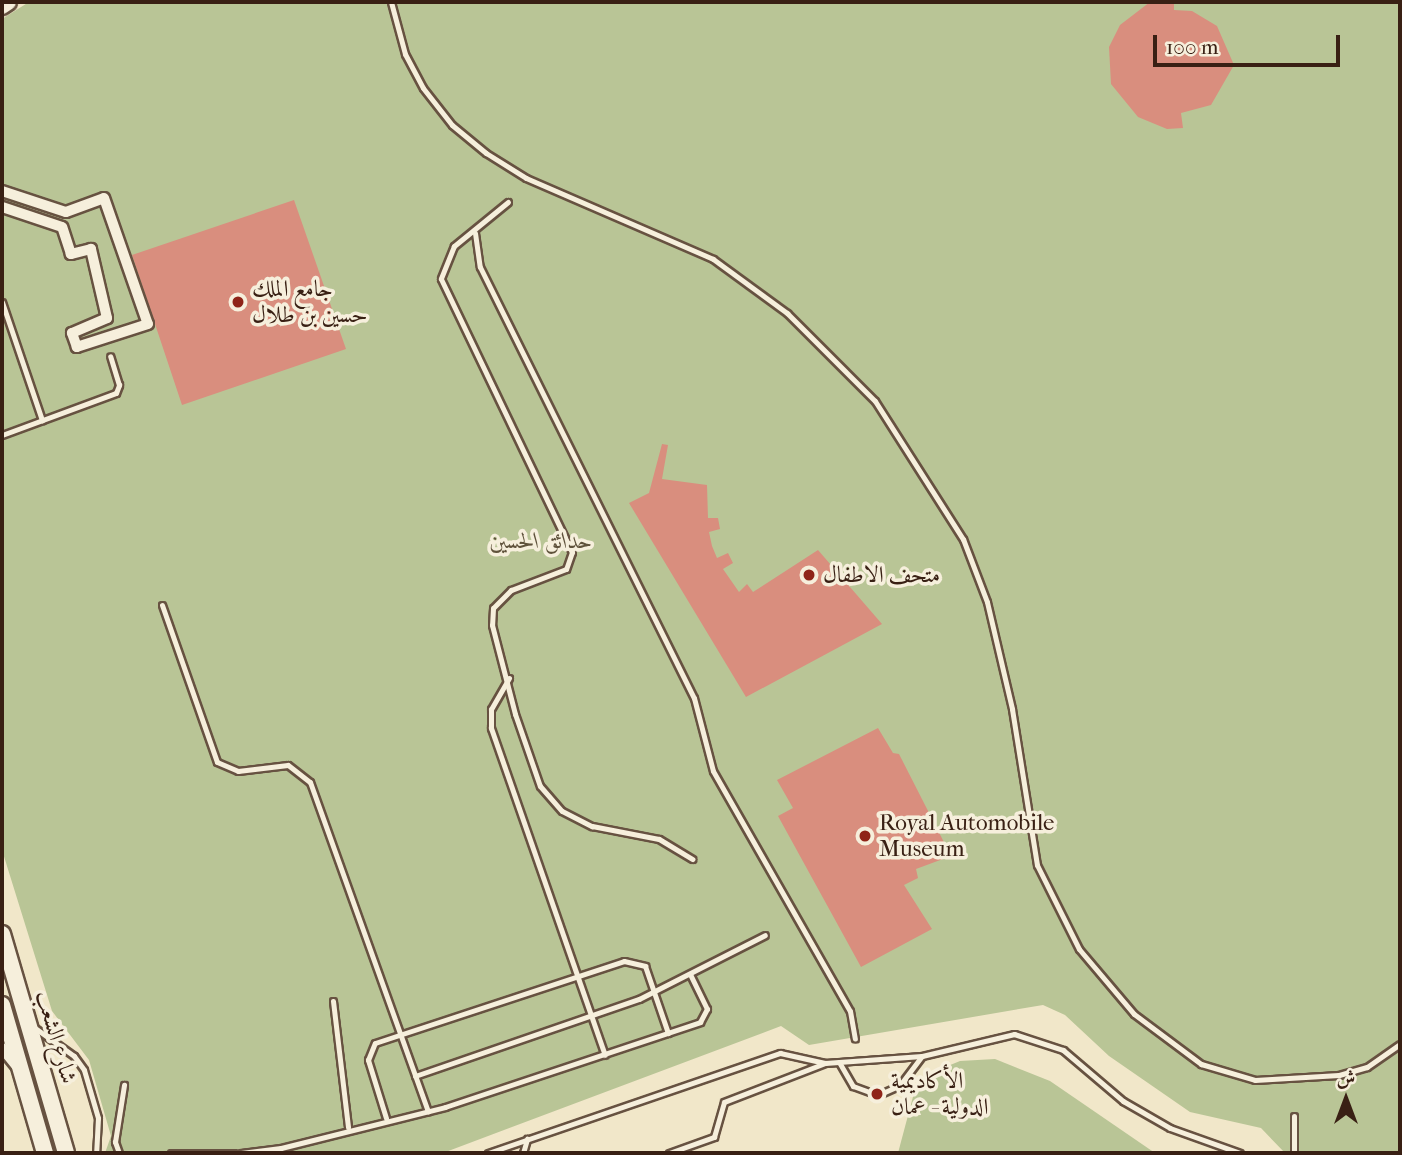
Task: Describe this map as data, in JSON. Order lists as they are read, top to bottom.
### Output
{
  "streets": {
    "main road": ["شارع الشعب"]
  },
  "parks": ["حدائق الحسين"],
  "places": [
    "جامع الملك حسين بن طلال",
    "متحف الاطفال",
    "Royal Automobile Museum",
    "الأكاديمية الدولية - عمان"
  ],
  "scale_bar": "100 m",
  "north": "top"
}
